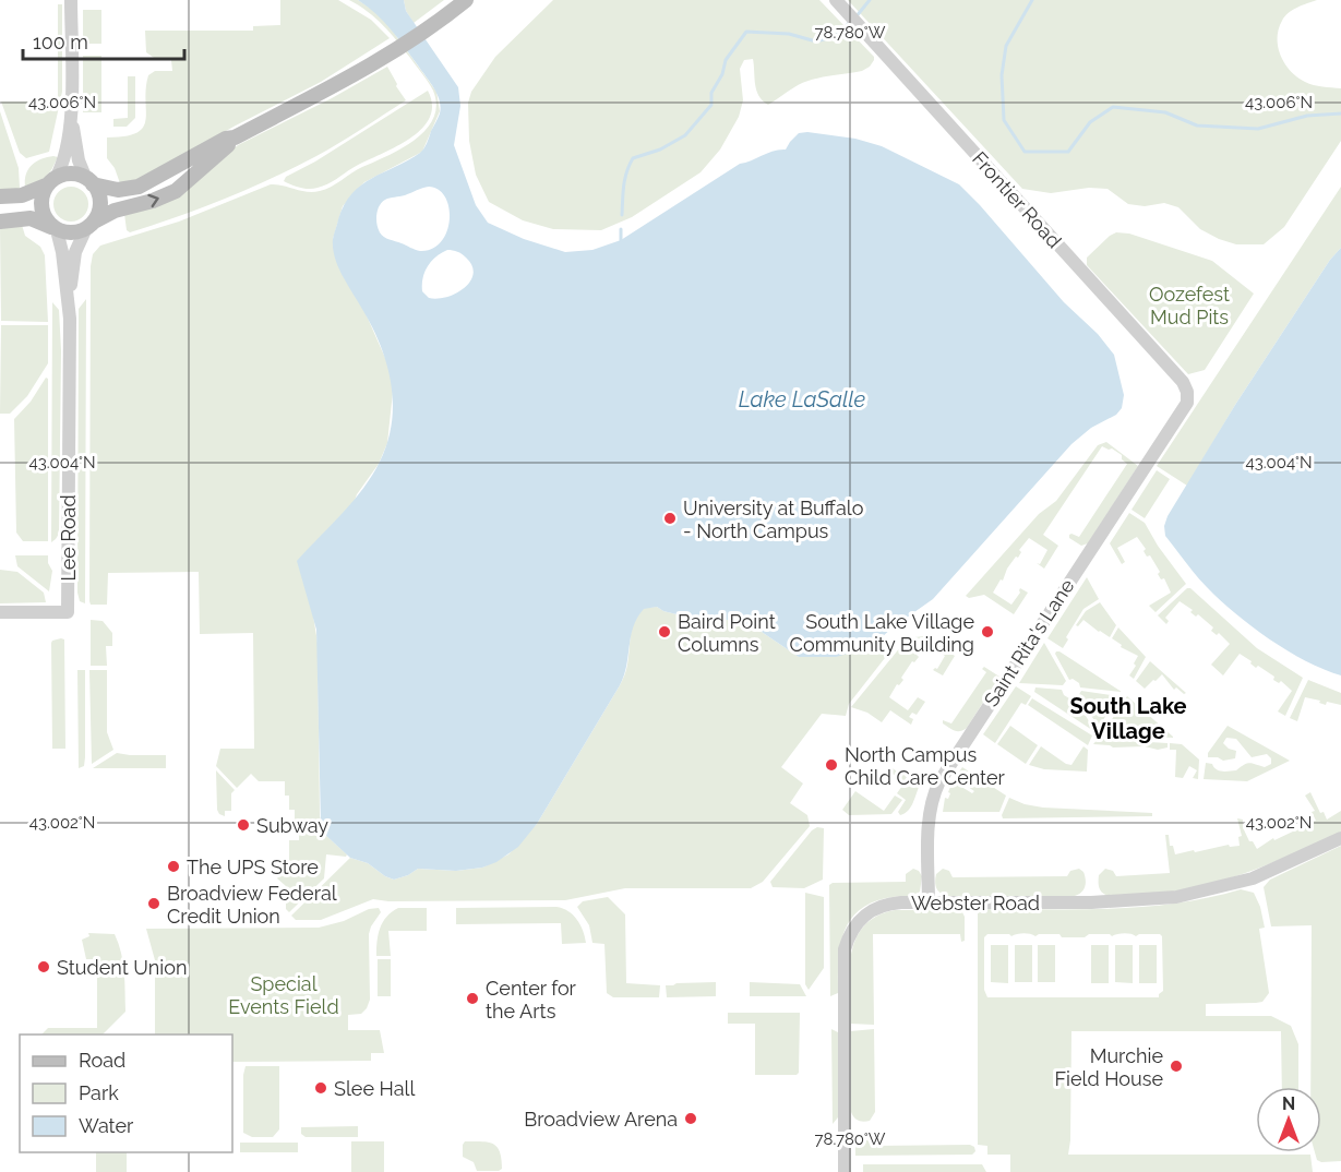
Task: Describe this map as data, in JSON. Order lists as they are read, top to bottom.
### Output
{
  "streets": {
    "street": [
      "Frontier Road",
      "Lee Road",
      "Saint Rita's Lane",
      "Webster Road"
    ]
  },
  "crossings": [
    ["Frontier Road", "Saint Rita's Lane"],
    ["Saint Rita's Lane", "Webster Road"]
  ],
  "districts": ["South Lake Village"],
  "water": ["Lake LaSalle"],
  "parks": ["Oozefest Mud Pits", "Special Events Field"],
  "places": [
    "University at Buffalo - North Campus",
    "Baird Point Columns",
    "South Lake Village Community Building",
    "North Campus Child Care Center",
    "Subway",
    "The UPS Store",
    "Broadview Federal Credit Union",
    "Student Union",
    "Center for the Arts",
    "Murchie Field House",
    "Slee Hall",
    "Broadview Arena"
  ],
  "legend": ["Road", "Park", "Water"],
  "scale_bar": "100 m",
  "north": "top",
  "coordinates": [
    "78.780°W",
    "43.006°N",
    "43.004°N",
    "43.002°N"
  ]
}
